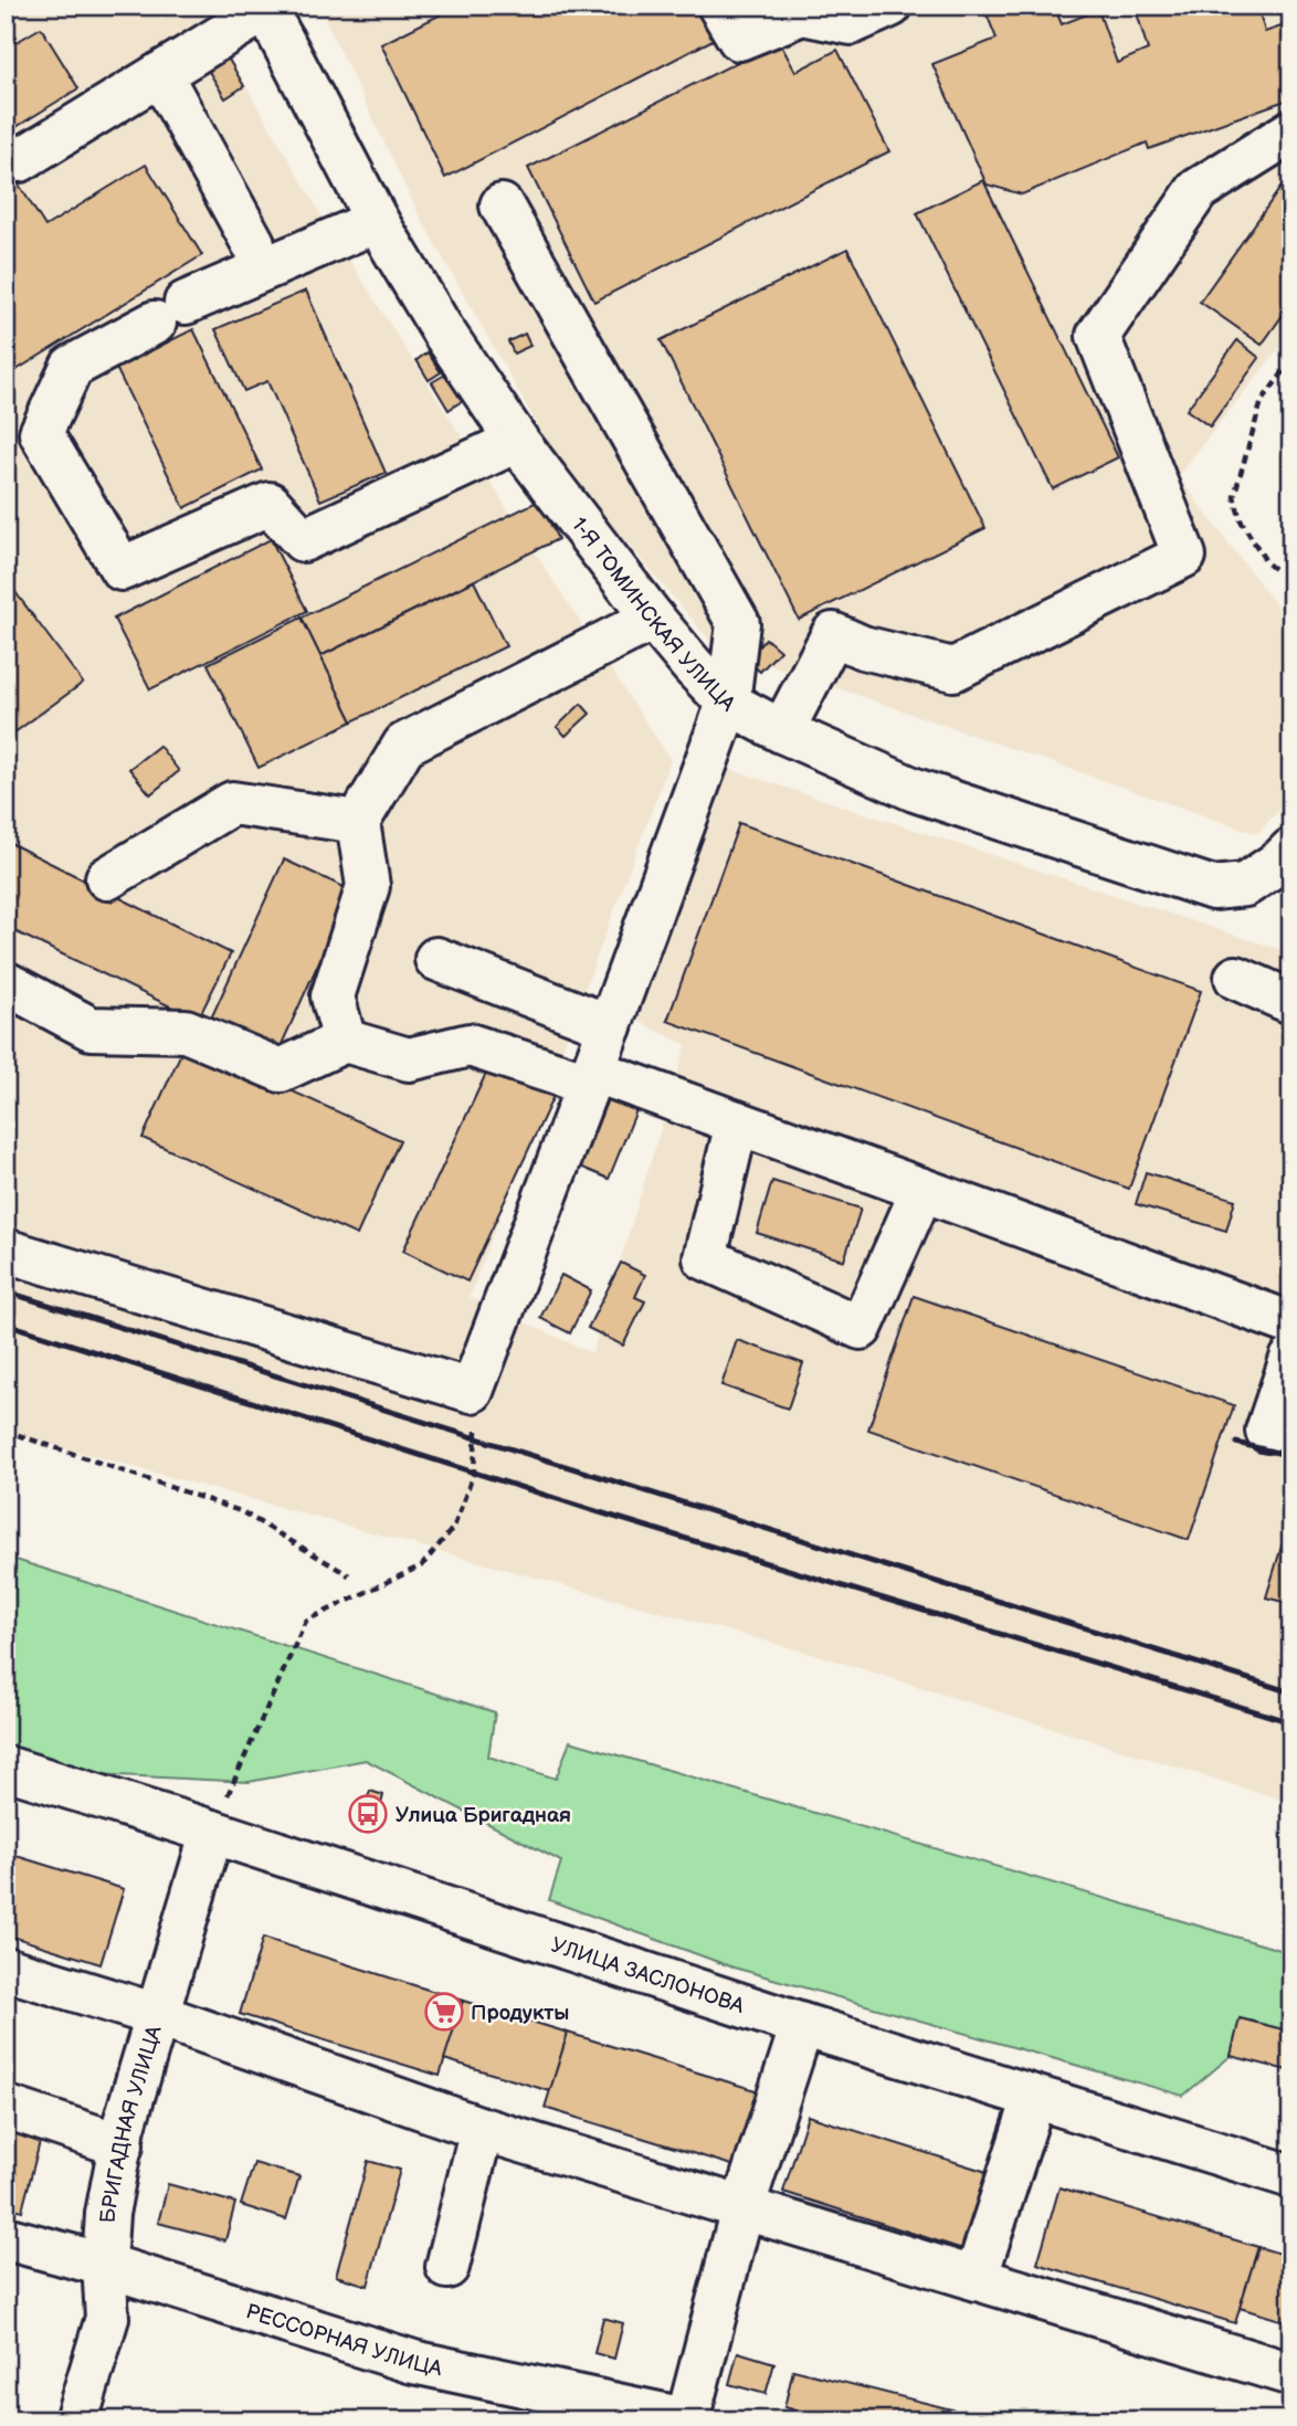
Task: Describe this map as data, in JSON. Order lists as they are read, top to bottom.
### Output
{
  "streets": {
    "street": [
      "1-Я ТОМИНСКАЯ УЛИЦА",
      "УЛИЦА ЗАСЛОНОВА",
      "БРИГАДНАЯ УЛИЦА",
      "РЕССОРНАЯ УЛИЦА"
    ]
  },
  "crossings": [
    ["УЛИЦА ЗАСЛОНОВА", "БРИГАДНАЯ УЛИЦА"],
    ["БРИГАДНАЯ УЛИЦА", "РЕССОРНАЯ УЛИЦА"]
  ],
  "places": {
    "bus stop": ["Улица Бригадная"],
    "supermarket": ["Продукты"]
  }
}
